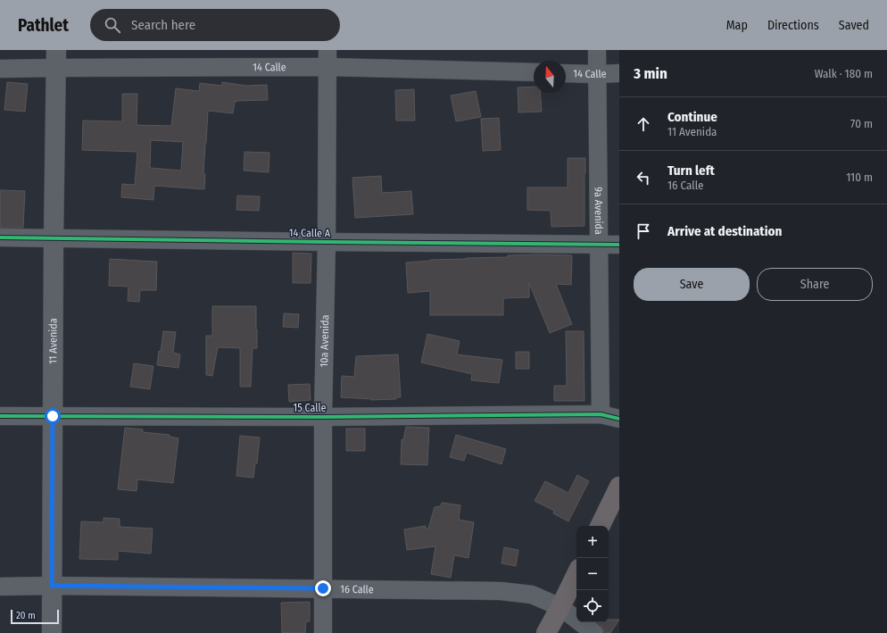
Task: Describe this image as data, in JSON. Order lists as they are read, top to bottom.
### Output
{
  "streets": {
    "street": [
      "14 Calle",
      "9a Avenida",
      "14 Calle A",
      "11 Avenida",
      "10a Avenida",
      "15 Calle",
      "16 Calle"
    ]
  },
  "crossings": [
    ["14 Calle", "9a Avenida"],
    ["14 Calle", "11 Avenida"],
    ["14 Calle", "10a Avenida"],
    ["9a Avenida", "14 Calle A"],
    ["9a Avenida", "15 Calle"],
    ["14 Calle A", "11 Avenida"],
    ["14 Calle A", "10a Avenida"],
    ["11 Avenida", "15 Calle"],
    ["11 Avenida", "16 Calle"],
    ["10a Avenida", "15 Calle"],
    ["10a Avenida", "16 Calle"]
  ],
  "scale_bar": "20 m",
  "north": "top",
  "page": {
    "header": "Pathlet",
    "search": "Search here",
    "nav": ["Map", "Directions", "Saved"],
    "heading": ["3 min", "Walk · 180 m"],
    "list": [
      ["Continue", "11 Avenida", "70 m"],
      ["Turn left", "16 Calle", "110 m"],
      "Arrive at destination"
    ],
    "buttons": ["Save", "Share"],
    "map_buttons": ["+", "−"],
    "scale": "20 m"
  }
}
